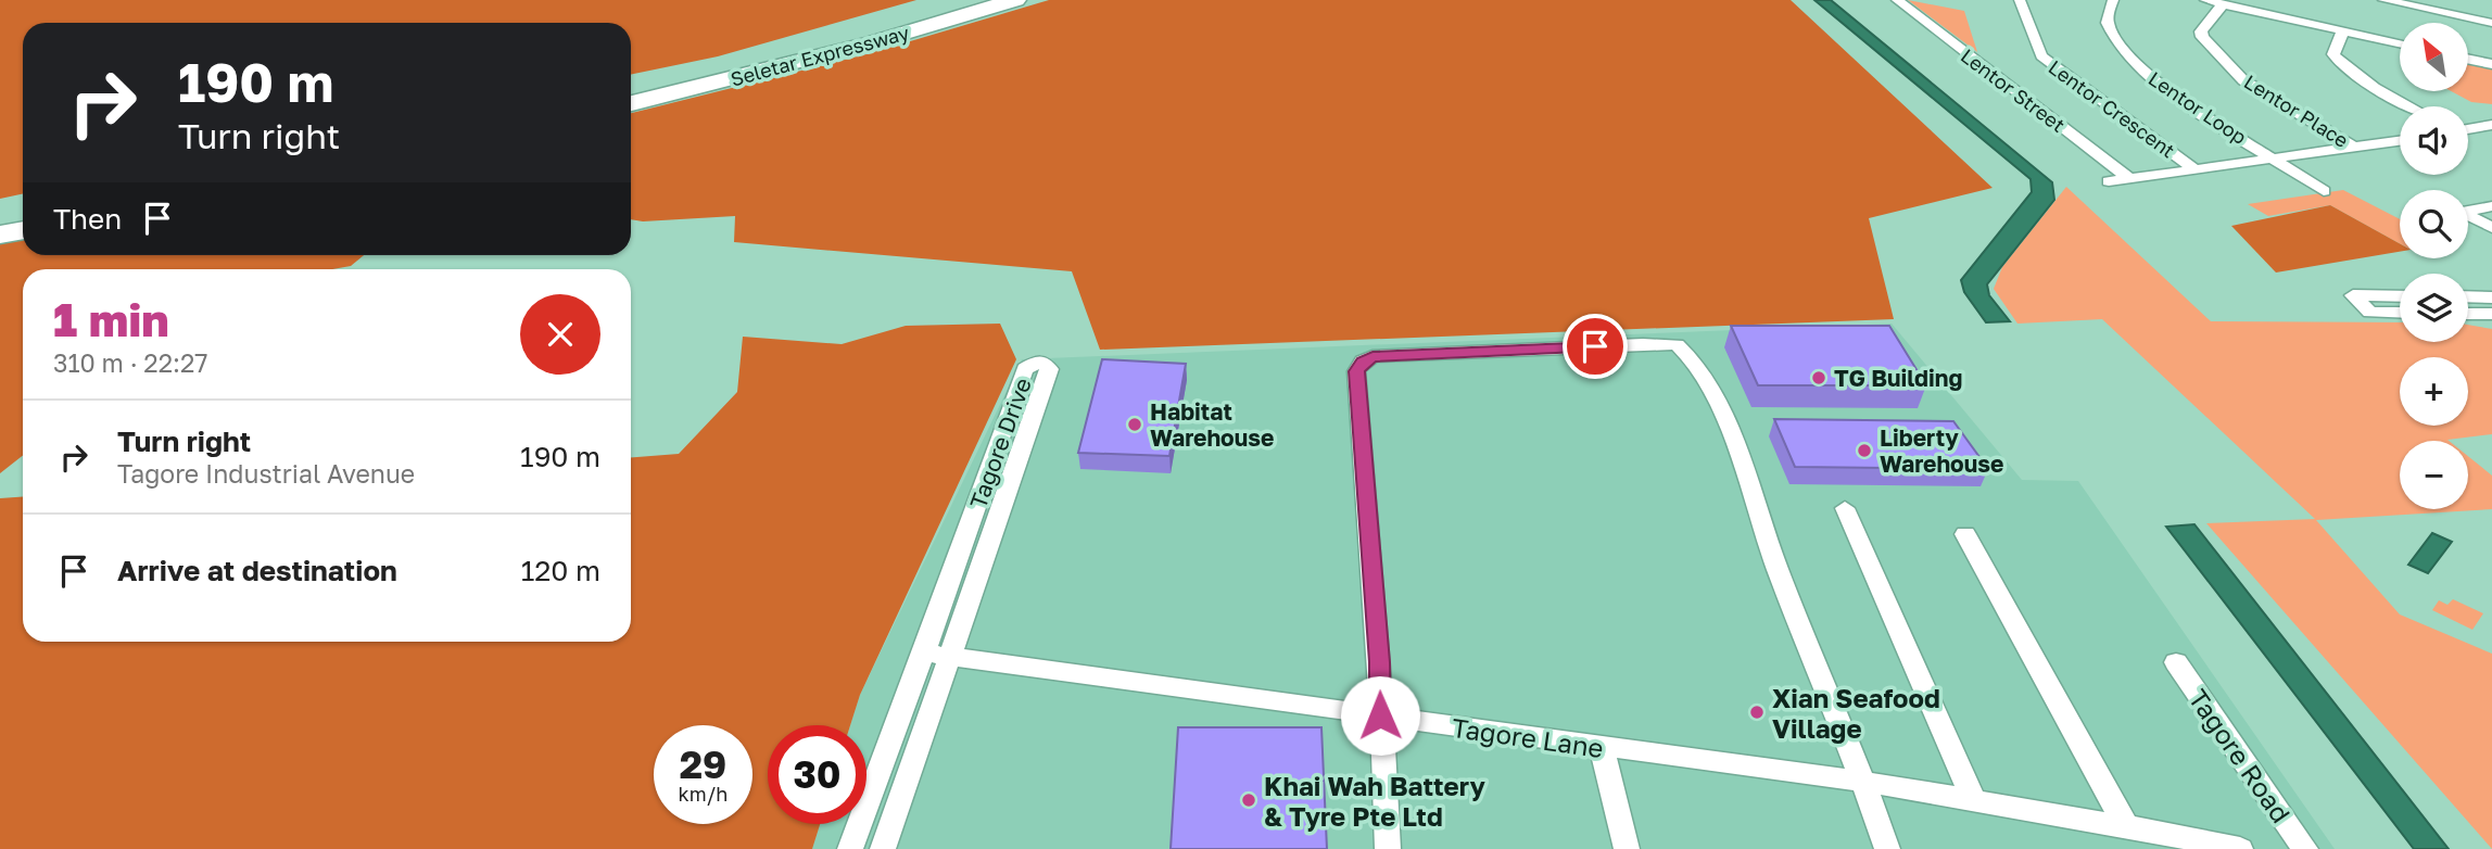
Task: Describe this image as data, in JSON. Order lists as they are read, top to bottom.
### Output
{
  "streets": {
    "highway": ["Seletar Expressway"],
    "street": [
      "Lentor Street",
      "Lentor Loop",
      "Lentor Crescent",
      "Lentor Place",
      "Tagore Drive",
      "Tagore Lane",
      "Tagore Road"
    ]
  },
  "crossings": [
    ["Tagore Drive", "Tagore Lane"]
  ],
  "places": [
    "TG Building",
    "Habitat Warehouse",
    "Liberty Warehouse",
    "Xian Seafood Village",
    "Khai Wah Battery & Tyre Pte Ltd"
  ],
  "north": "top left",
  "page": {
    "map_buttons": ["+", "−"],
    "turn": ["190 m", "Turn right"],
    "then": "Then",
    "heading": ["1 min", "310 m · 22:27"],
    "list": [
      {
        "name": "Turn right",
        "note": "Tagore Industrial Avenue",
        "value": "190 m"
      },
      {
        "name": "Arrive at destination",
        "value": "120 m"
      }
    ],
    "speed": "29 km/h",
    "limit": "30"
  }
}
